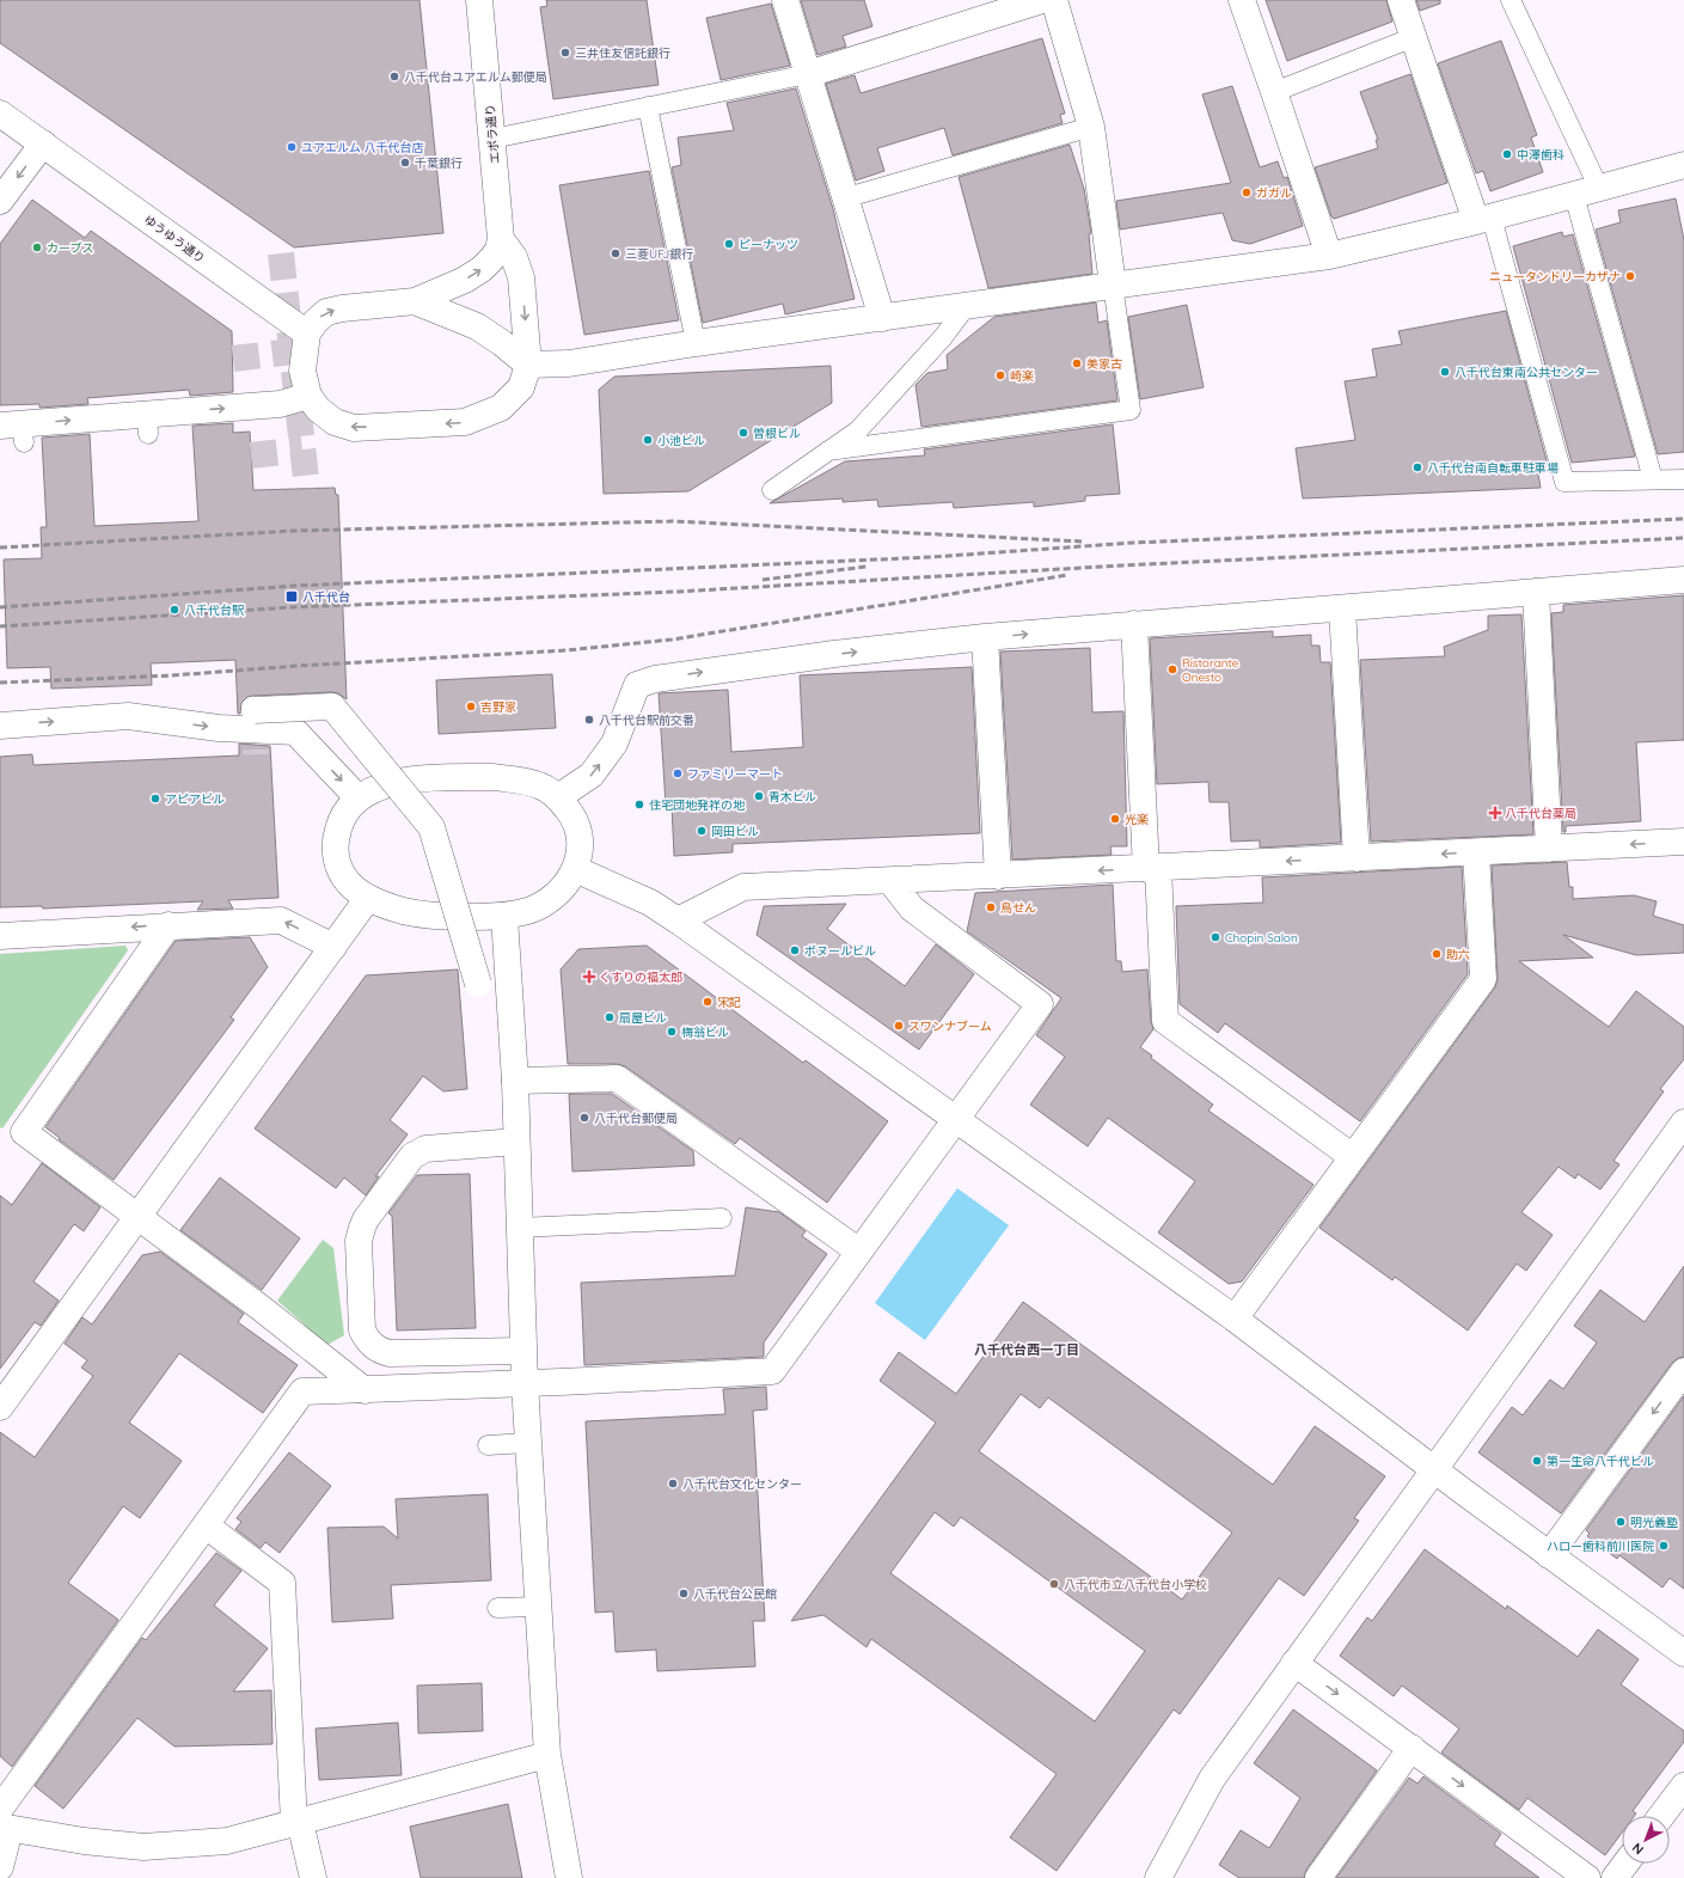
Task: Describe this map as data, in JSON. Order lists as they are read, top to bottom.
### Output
{
  "streets": {
    "street": ["エポラ通り", "ゆうゆう通り"]
  },
  "districts": ["八千代台西一丁目"],
  "places": {
    "other": [
      "三井住友信託銀行",
      "八千代台ユアエルム郵便局",
      "ユアエルム 八千代台店",
      "中澤歯科",
      "千葉銀行",
      "ガガル",
      "ピーナッツ",
      "カーブス",
      "三菱UFJ銀行",
      "ニュータンドリーカザナ",
      "美家古",
      "八千代台東南公共センター",
      "崎楽",
      "曽根ビル",
      "小池ビル",
      "八千代台南自転車駐車場",
      "八千代台駅",
      "Ristorante Onesto",
      "吉野家",
      "八千代台駅前交番",
      "ファミリーマート",
      "青木ビル",
      "アピアビル",
      "住宅団地発祥の地",
      "光楽",
      "岡田ビル",
      "鳥せん",
      "Chopin Salon",
      "ボヌールビル",
      "助六",
      "宋記",
      "扇屋ビル",
      "スワンナブーム",
      "梅翁ビル",
      "八千代台郵便局",
      "第一生命八千代ビル",
      "八千代台文化センター",
      "明光義塾",
      "ハロー歯科前川医院",
      "八千代市立八千代台小学校",
      "八千代台公民館"
    ],
    "transit": ["八千代台"],
    "health": ["八千代台薬局", "くすりの福太郎"]
  },
  "north": "bottom left"
}
